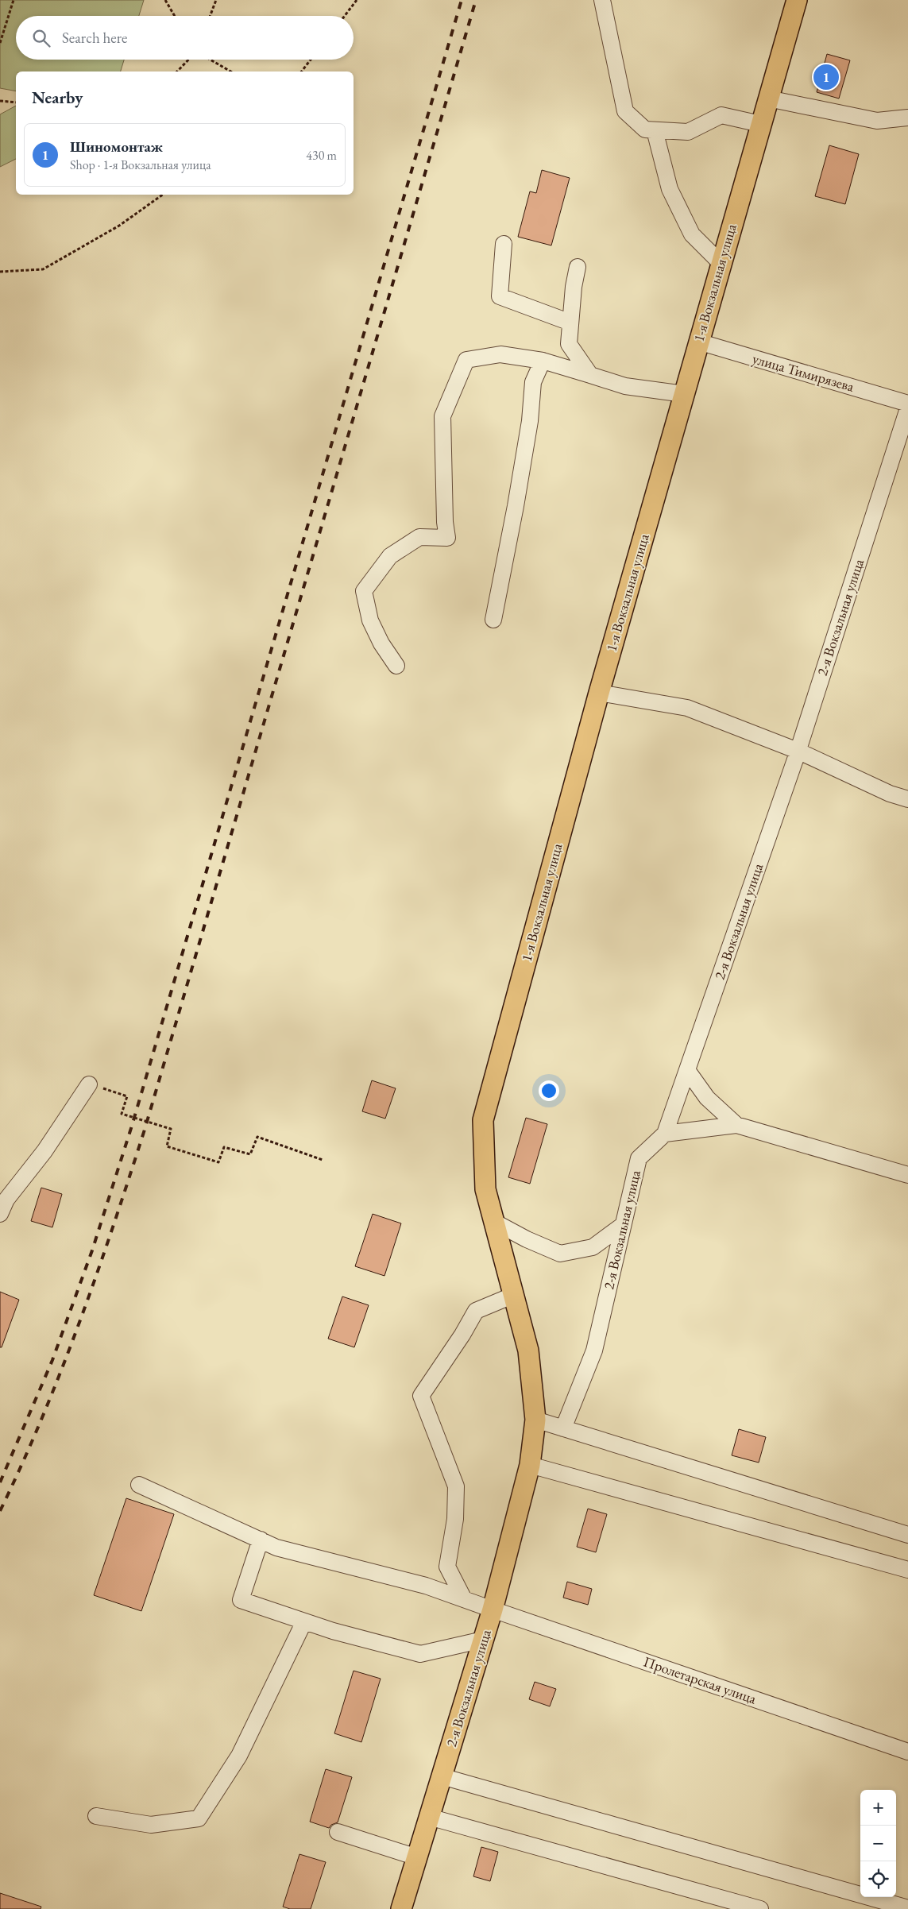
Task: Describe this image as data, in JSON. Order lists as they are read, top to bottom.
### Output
{
  "streets": {
    "main road": ["1-я Вокзальная улица", "2-я Вокзальная улица"],
    "street": ["улица Тимирязева", "Пролетарская улица"]
  },
  "crossings": [
    ["1-я Вокзальная улица", "улица Тимирязева"],
    ["1-я Вокзальная улица", "2-я Вокзальная улица"],
    ["2-я Вокзальная улица", "Пролетарская улица"]
  ],
  "page": {
    "search": "Search here",
    "pins": "1",
    "heading": "Nearby",
    "list": [
      {
        "mark": "1",
        "name": "Шиномонтаж",
        "note": "Shop · 1-я Вокзальная улица",
        "value": "430 m"
      }
    ],
    "map_buttons": ["+", "−"]
  }
}
